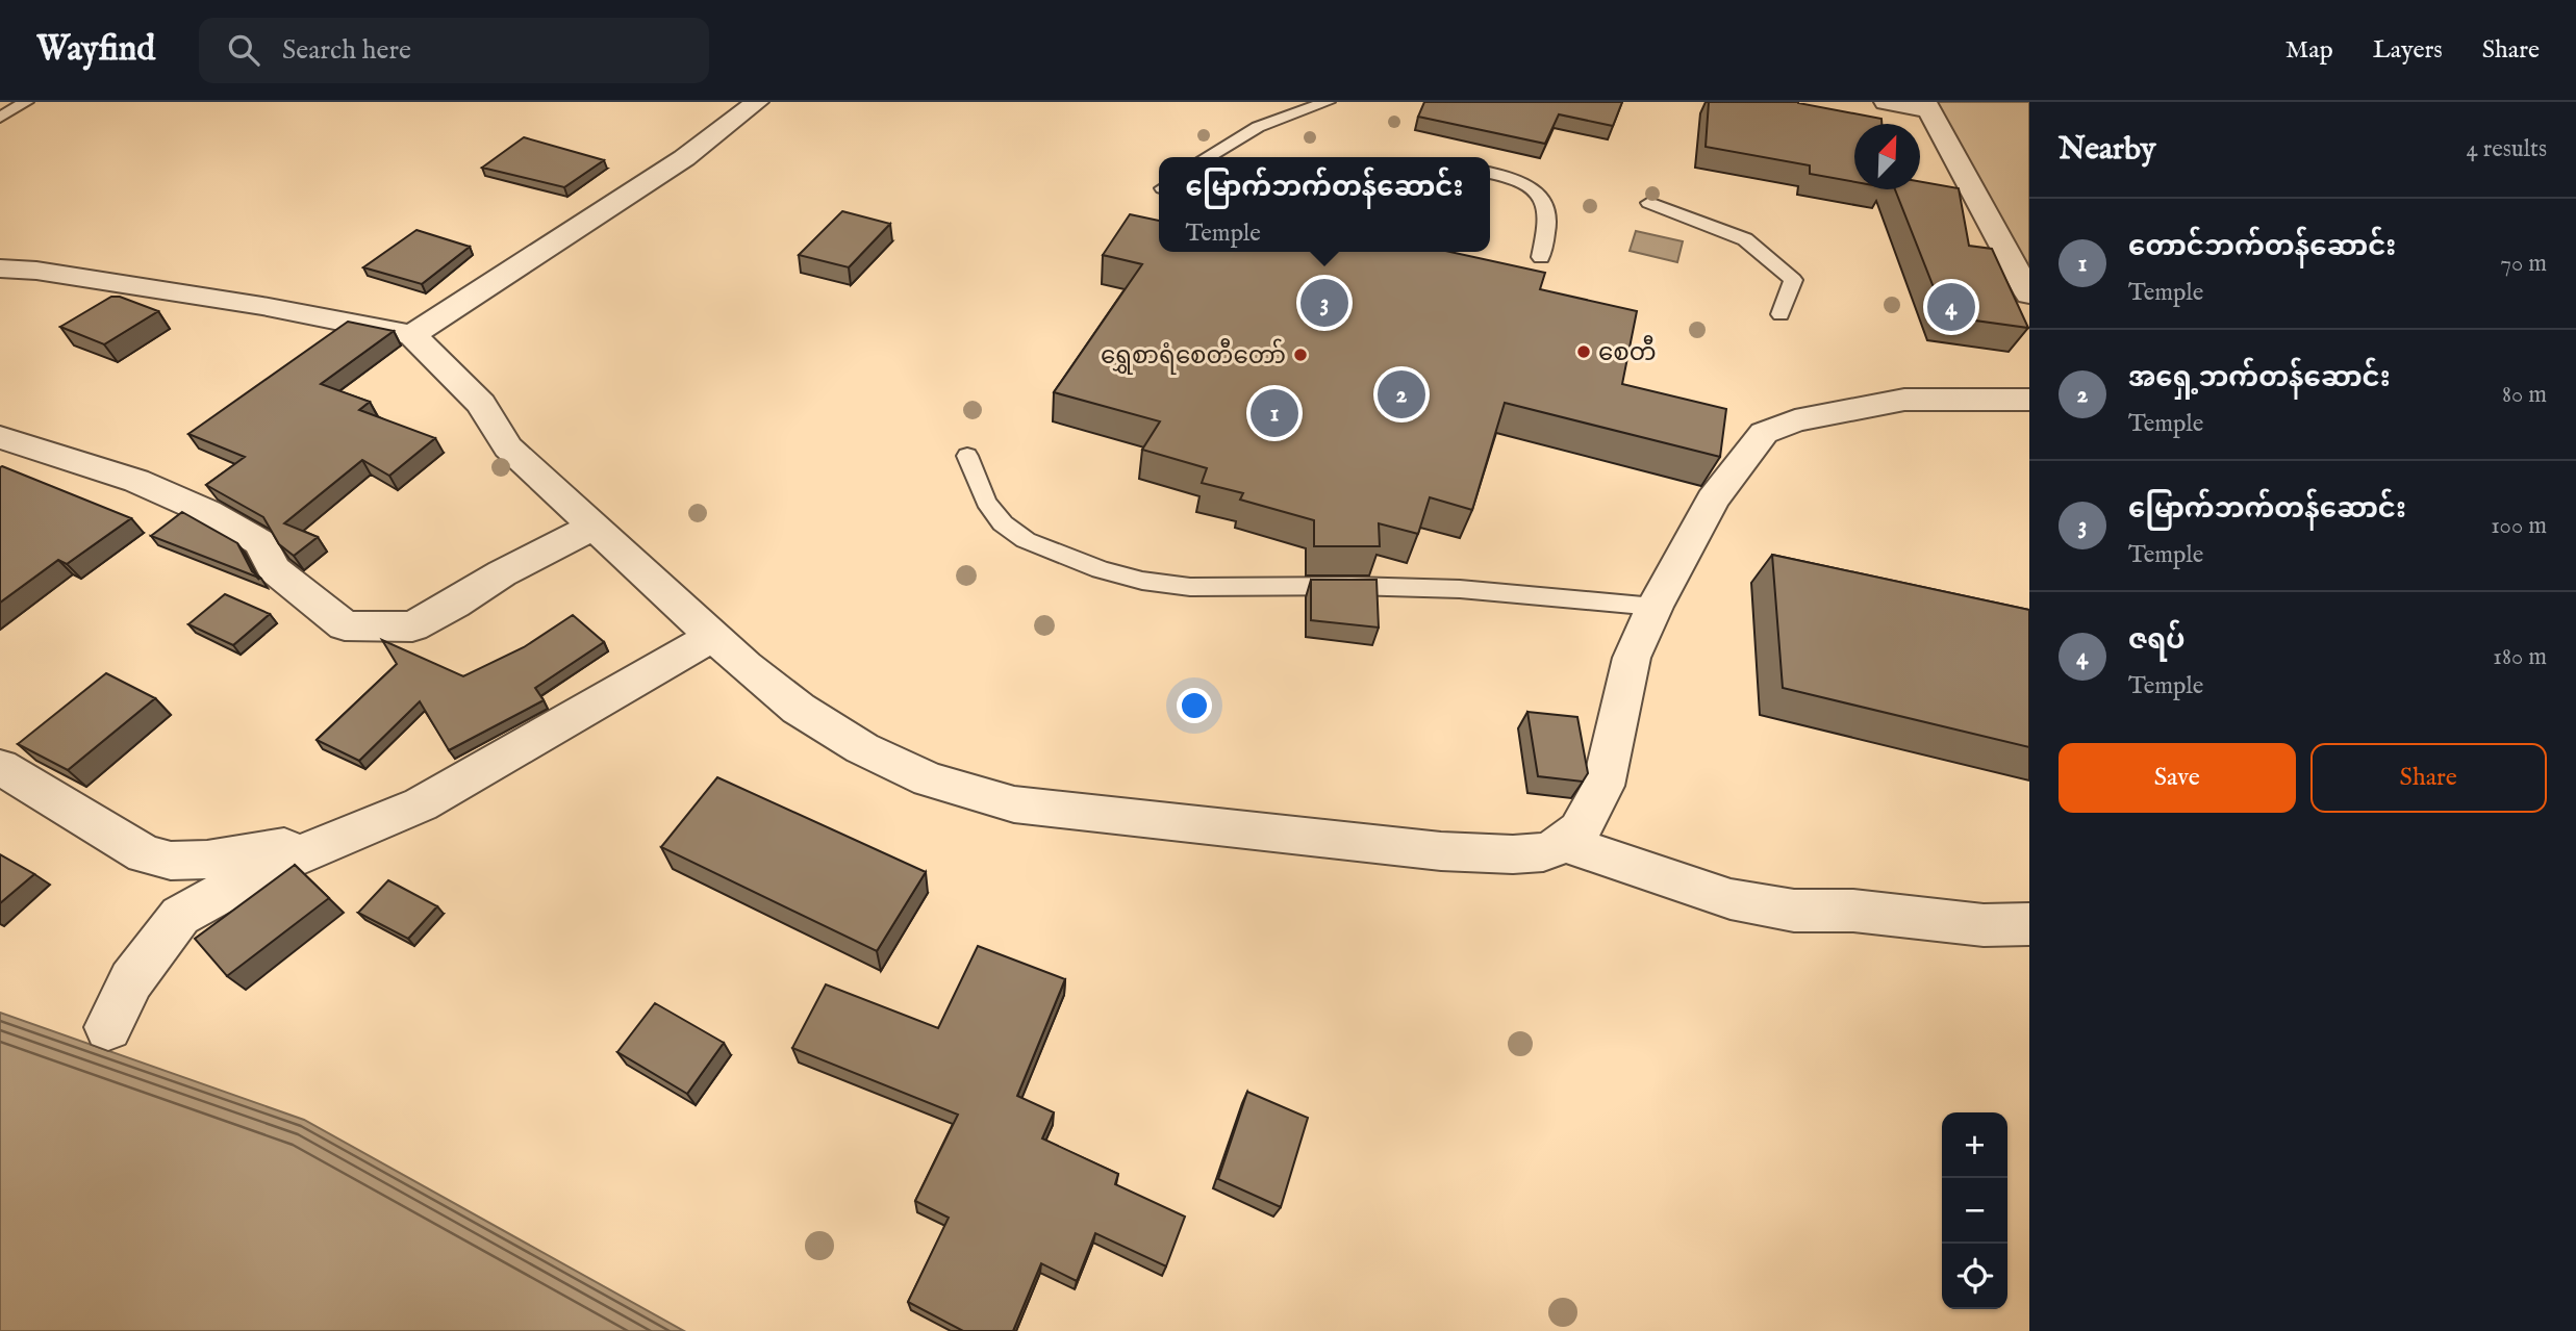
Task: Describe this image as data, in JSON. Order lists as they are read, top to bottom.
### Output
{
  "places": ["စေတီ", "ရွှေစာရံစေတီတော်"],
  "north": "top right",
  "page": {
    "header": "Wayfind",
    "search": "Search here",
    "nav": ["Map", "Layers", "Share"],
    "heading": ["Nearby", "4 results"],
    "popup": ["မြောက်ဘက်တန်ဆောင်း", "Temple"],
    "list": [
      {
        "mark": "1",
        "name": "တောင်ဘက်တန်ဆောင်း",
        "note": "Temple",
        "value": "70 m"
      },
      {
        "mark": "2",
        "name": "အရှေ့ဘက်တန်ဆောင်း",
        "note": "Temple",
        "value": "80 m"
      },
      {
        "mark": "3",
        "name": "မြောက်ဘက်တန်ဆောင်း",
        "note": "Temple",
        "value": "100 m"
      },
      {
        "mark": "4",
        "name": "ဇရပ်",
        "note": "Temple",
        "value": "180 m"
      }
    ],
    "pins": [
      "3",
      "4",
      "2",
      "1"
    ],
    "buttons": ["Save", "Share"],
    "map_buttons": ["+", "−"]
  }
}
